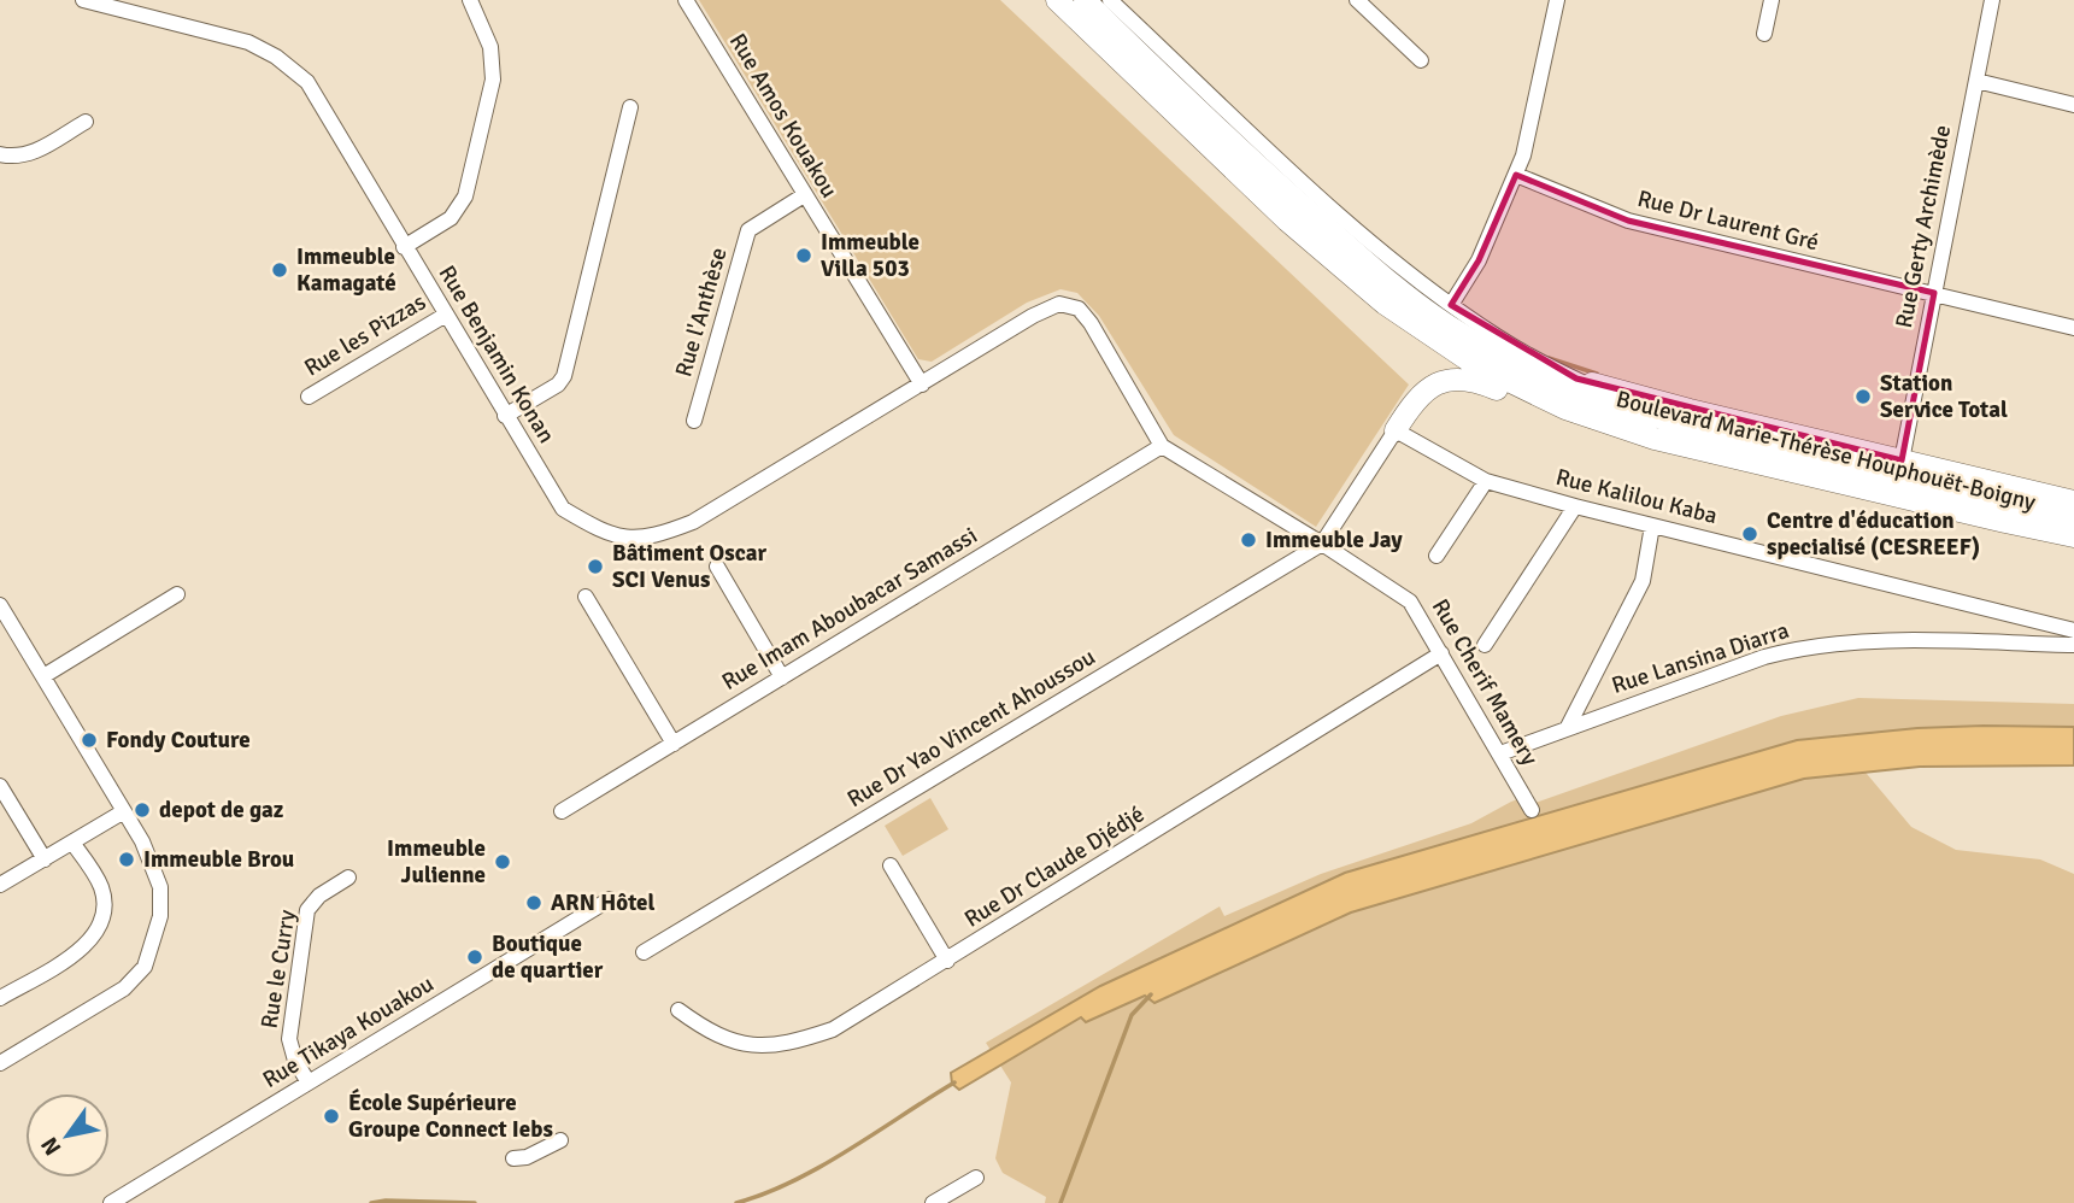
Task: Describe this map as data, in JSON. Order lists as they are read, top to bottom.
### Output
{
  "streets": {
    "main road": ["Boulevard Marie-Thérèse Houphouët-Boigny"],
    "street": [
      "Rue Amos Kouakou",
      "Rue Dr Laurent Gré",
      "Rue Gerty Archimède",
      "Rue l'Anthèse",
      "Rue les Pizzas",
      "Rue Benjamin Konan",
      "Rue Kalilou Kaba",
      "Rue Imam Aboubacar Samassi",
      "Rue Lansina Diarra",
      "Rue Cherif Mamery",
      "Rue Dr Yao Vincent Ahoussou",
      "Rue Dr Claude Djédjé",
      "Rue le Curry",
      "Rue Tikaya Kouakou"
    ]
  },
  "crossings": [
    ["Rue Amos Kouakou", "Rue l'Anthèse"],
    ["Rue Amos Kouakou", "Rue Benjamin Konan"],
    ["Rue Amos Kouakou", "Rue Cherif Mamery"],
    ["Rue Dr Laurent Gré", "Rue Gerty Archimède"],
    ["Rue les Pizzas", "Rue Benjamin Konan"],
    ["Rue Benjamin Konan", "Rue Cherif Mamery"],
    ["Rue Imam Aboubacar Samassi", "Rue Cherif Mamery"],
    ["Rue Lansina Diarra", "Rue Cherif Mamery"],
    ["Rue Cherif Mamery", "Rue Dr Yao Vincent Ahoussou"],
    ["Rue Cherif Mamery", "Rue Dr Claude Djédjé"],
    ["Rue le Curry", "Rue Tikaya Kouakou"]
  ],
  "places": [
    "Immeuble Villa 503",
    "Immeuble Kamagaté",
    "Station Service Total",
    "Centre d'éducation specialisé (CESREEF)",
    "Immeuble Jay",
    "Bâtiment Oscar SCI Venus",
    "Fondy Couture",
    "depot de gaz",
    "Immeuble Brou",
    "Immeuble Julienne",
    "ARN Hôtel",
    "Boutique de quartier",
    "École Supérieure Groupe Connect Iebs"
  ],
  "north": "bottom left"
}
